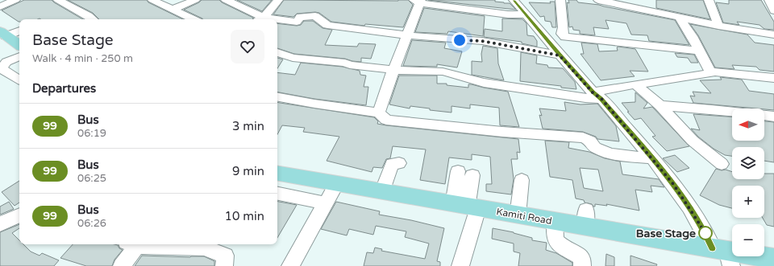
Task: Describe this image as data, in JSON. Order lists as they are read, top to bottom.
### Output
{
  "streets": {
    "main road": ["Kamiti Road"]
  },
  "places": ["Base Stage"],
  "lines": ["bus line 99"],
  "north": "left",
  "page": {
    "heading": [
      ["Base Stage", "Walk · 4 min · 250 m"],
      "Departures"
    ],
    "list": [
      {
        "mark": "99",
        "name": "Bus",
        "note": "06:19",
        "value": "3 min"
      },
      {
        "mark": "99",
        "name": "Bus",
        "note": "06:25",
        "value": "9 min"
      },
      {
        "mark": "99",
        "name": "Bus",
        "note": "06:26",
        "value": "10 min"
      }
    ],
    "map_buttons": ["+", "−"]
  }
}
